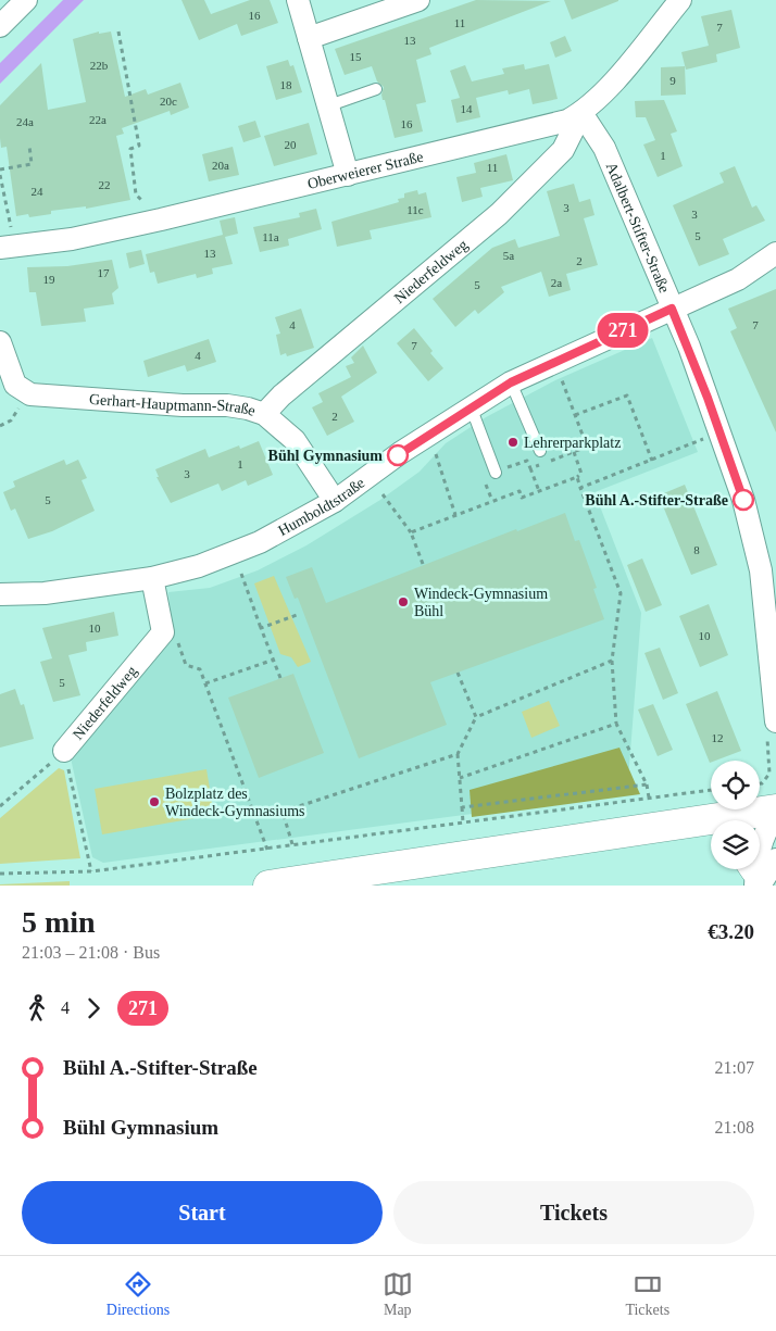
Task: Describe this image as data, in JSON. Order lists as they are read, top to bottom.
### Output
{
  "streets": {
    "street": [
      "Oberweierer Straße",
      "Adalbert-Stifter-Straße",
      "Niederfeldweg",
      "Gerhart-Hauptmann-Straße",
      "Humboldtstraße"
    ]
  },
  "crossings": [
    ["Oberweierer Straße", "Adalbert-Stifter-Straße"],
    ["Oberweierer Straße", "Niederfeldweg"],
    ["Adalbert-Stifter-Straße", "Niederfeldweg"],
    ["Adalbert-Stifter-Straße", "Humboldtstraße"],
    ["Niederfeldweg", "Gerhart-Hauptmann-Straße"],
    ["Gerhart-Hauptmann-Straße", "Humboldtstraße"]
  ],
  "places": [
    "Lehrerparkplatz",
    "Bühl Gymnasium",
    "Bühl A.-Stifter-Straße",
    "Windeck-Gymnasium Bühl",
    "Bolzplatz des Windeck-Gymnasiums"
  ],
  "lines": ["bus line 271"],
  "house_numbers": [
    "16",
    "11",
    "7",
    "13",
    "15",
    "22b",
    "9",
    "18",
    "20c",
    "14",
    "22a",
    "24a",
    "16",
    "20",
    "1",
    "20a",
    "11",
    "22",
    "24",
    "3",
    "11c",
    "3",
    "5",
    "11a",
    "13",
    "5a",
    "2",
    "17",
    "19",
    "2a",
    "5",
    "4",
    "7",
    "7",
    "4",
    "2",
    "1",
    "3",
    "5",
    "8",
    "10",
    "10",
    "5",
    "12"
  ],
  "page": {
    "on_map": "271",
    "heading": ["5 min", "21:03 – 21:08 · Bus", "€3.20"],
    "legs": ["4", "271"],
    "list": [
      {
        "name": "Bühl A.-Stifter-Straße",
        "value": "21:07"
      },
      {
        "name": "Bühl Gymnasium",
        "value": "21:08"
      }
    ],
    "buttons": ["Start", "Tickets"],
    "tabs": ["Directions", "Map", "Tickets"]
  }
}
